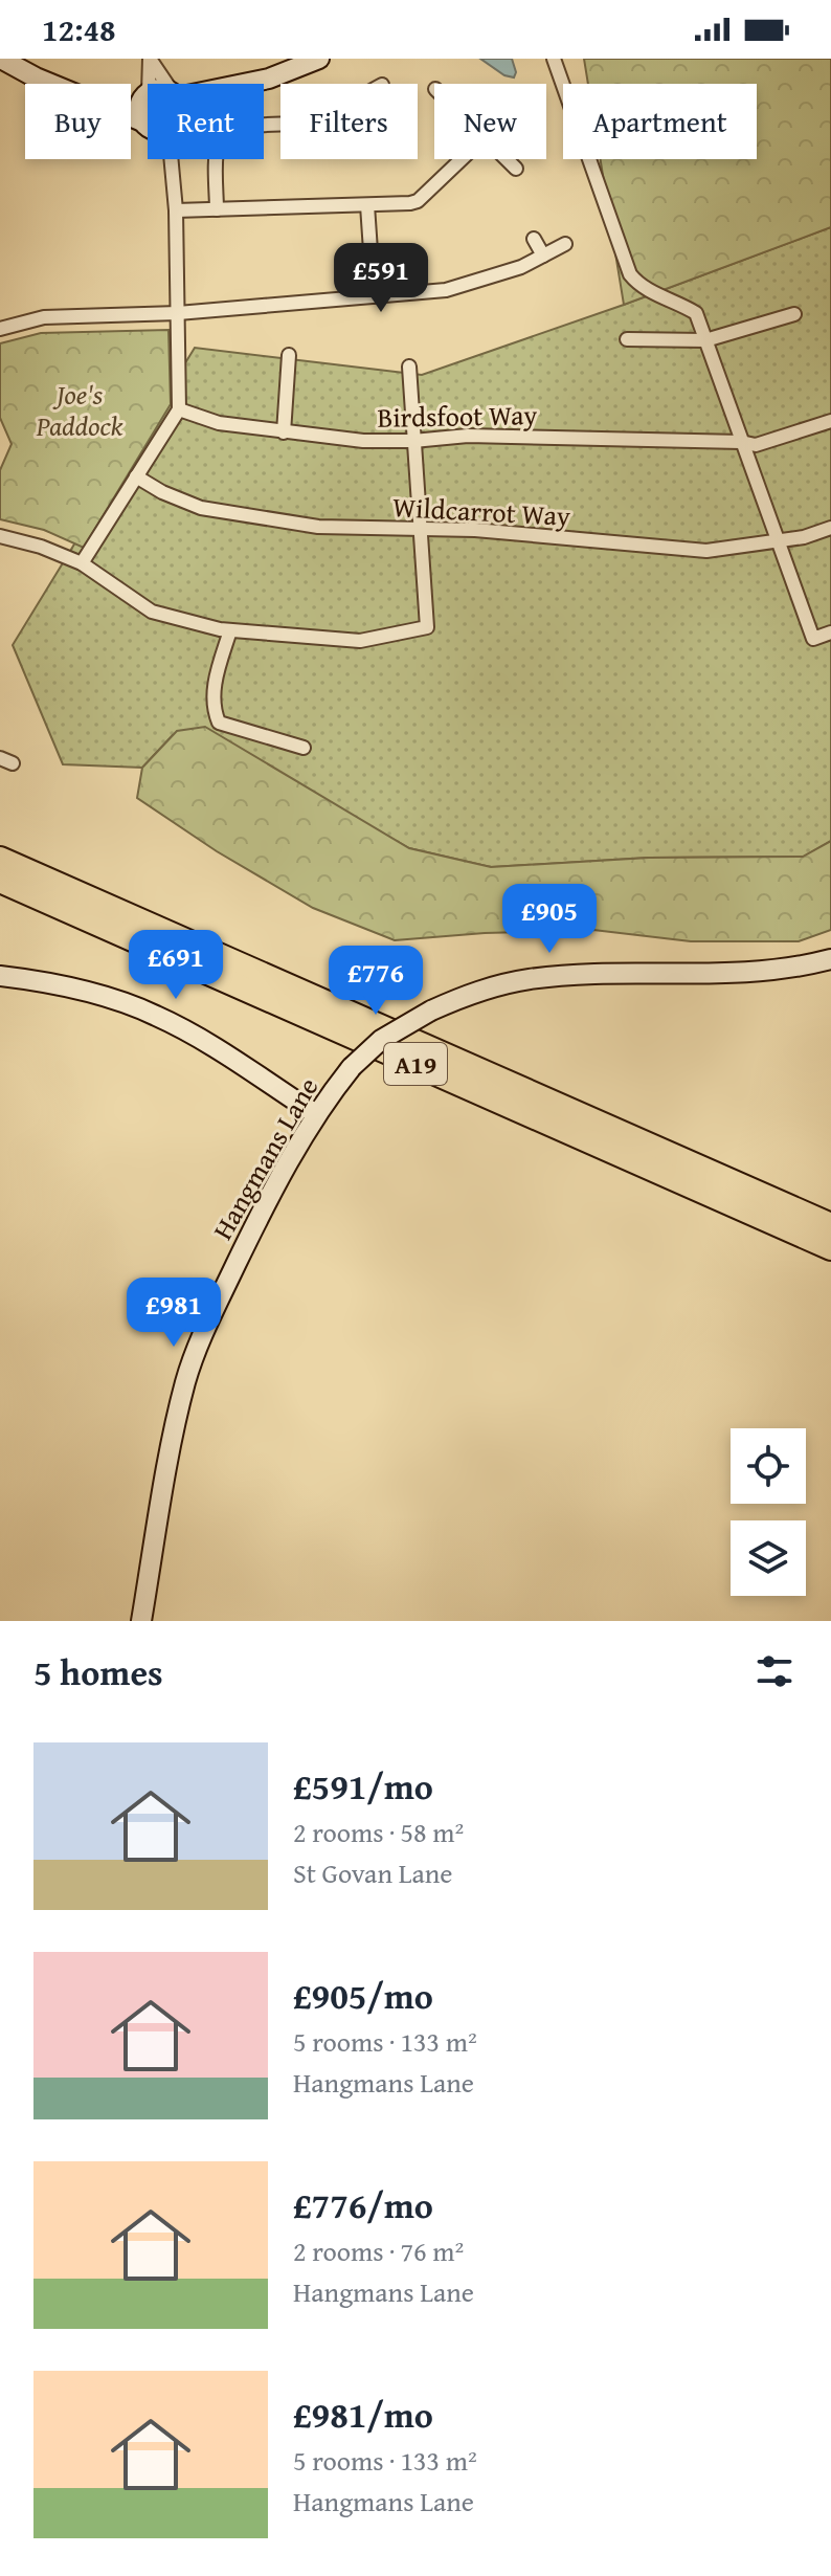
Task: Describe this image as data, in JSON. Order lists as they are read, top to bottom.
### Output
{
  "streets": {
    "highway": ["A19"],
    "street": ["Birdsfoot Way", "Wildcarrot Way", "Hangmans Lane"]
  },
  "parks": ["Joe's Paddock"],
  "page": {
    "status": "12:48",
    "chip": [
      "Buy",
      "Rent",
      "Filters",
      "New",
      "Apartment"
    ],
    "price": [
      "£591",
      "£905",
      "£691",
      "£776",
      "£981"
    ],
    "heading": "5 homes",
    "list": [
      {
        "name": "£591/mo",
        "note": "2 rooms · 58 m² · St Govan Lane"
      },
      {
        "name": "£905/mo",
        "note": "5 rooms · 133 m² · Hangmans Lane"
      },
      {
        "name": "£776/mo",
        "note": "2 rooms · 76 m² · Hangmans Lane"
      },
      {
        "name": "£981/mo",
        "note": "5 rooms · 133 m² · Hangmans Lane"
      }
    ]
  }
}
